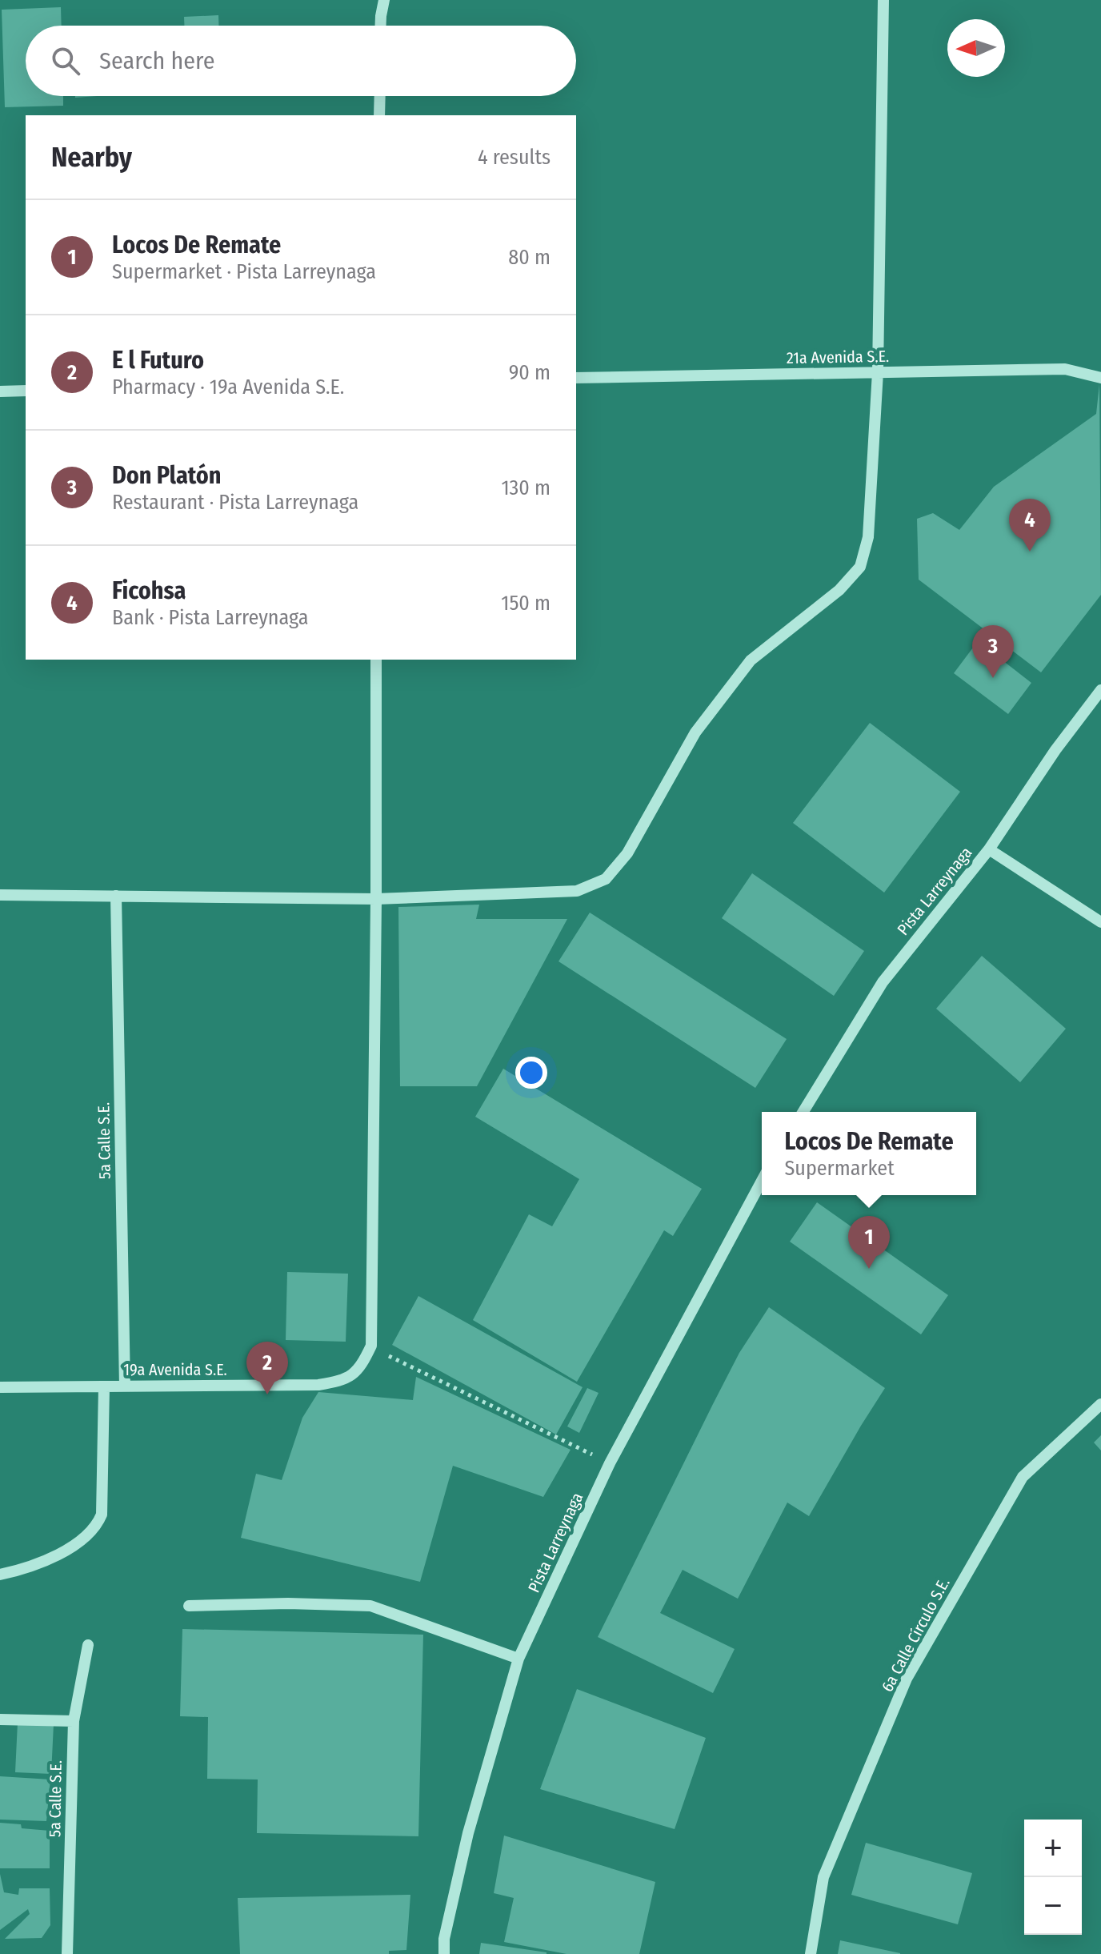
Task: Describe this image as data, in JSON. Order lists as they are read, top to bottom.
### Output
{
  "streets": {
    "street": [
      "21a Avenida S.E.",
      "Pista Larreynaga",
      "5a Calle S.E.",
      "19a Avenida S.E.",
      "6a Calle Círculo S.E."
    ]
  },
  "crossings": [
    ["5a Calle S.E.", "19a Avenida S.E."]
  ],
  "north": "left",
  "page": {
    "search": "Search here",
    "heading": ["Nearby", "4 results"],
    "list": [
      {
        "mark": "1",
        "name": "Locos De Remate",
        "note": "Supermarket · Pista Larreynaga",
        "value": "80 m"
      },
      {
        "mark": "2",
        "name": "E l Futuro",
        "note": "Pharmacy · 19a Avenida S.E.",
        "value": "90 m"
      },
      {
        "mark": "3",
        "name": "Don Platón",
        "note": "Restaurant · Pista Larreynaga",
        "value": "130 m"
      },
      {
        "mark": "4",
        "name": "Ficohsa",
        "note": "Bank · Pista Larreynaga",
        "value": "150 m"
      }
    ],
    "pins": [
      "4",
      "3",
      "1",
      "2"
    ],
    "popup": ["Locos De Remate", "Supermarket"],
    "map_buttons": ["+", "−"]
  }
}
